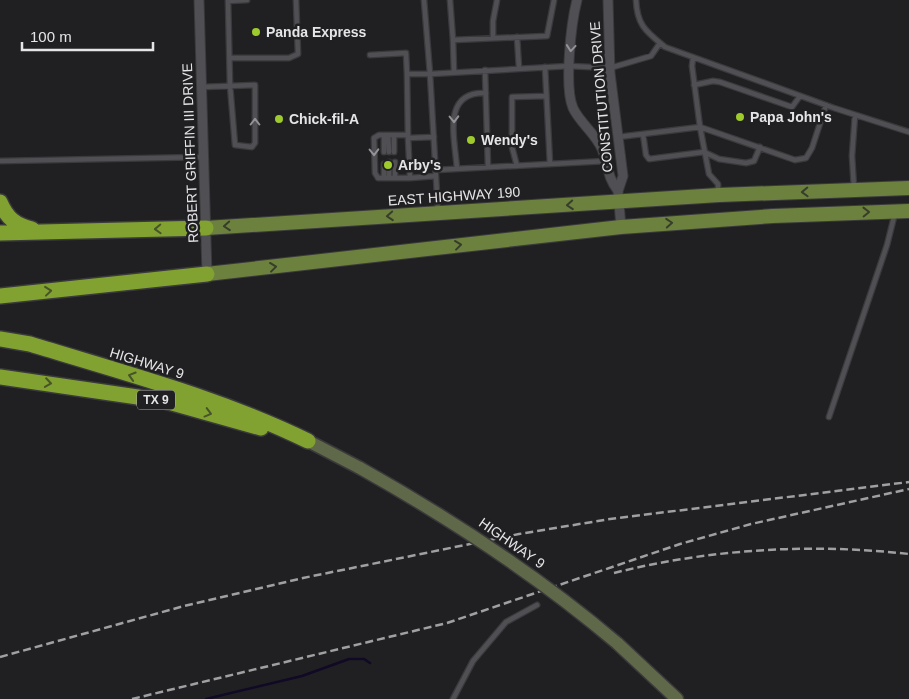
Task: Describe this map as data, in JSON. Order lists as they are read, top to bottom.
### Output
{
  "streets": {
    "highway": ["EAST HIGHWAY 190", "HIGHWAY 9", "TX 9"],
    "street": ["CONSTITUTION DRIVE", "ROBERT GRIFFIN III DRIVE"]
  },
  "crossings": [
    ["CONSTITUTION DRIVE", "EAST HIGHWAY 190"],
    ["ROBERT GRIFFIN III DRIVE", "EAST HIGHWAY 190"]
  ],
  "places": [
    "Panda Express",
    "Papa John's",
    "Chick-fil-A",
    "Wendy's",
    "Arby's"
  ],
  "scale_bar": "100 m"
}
